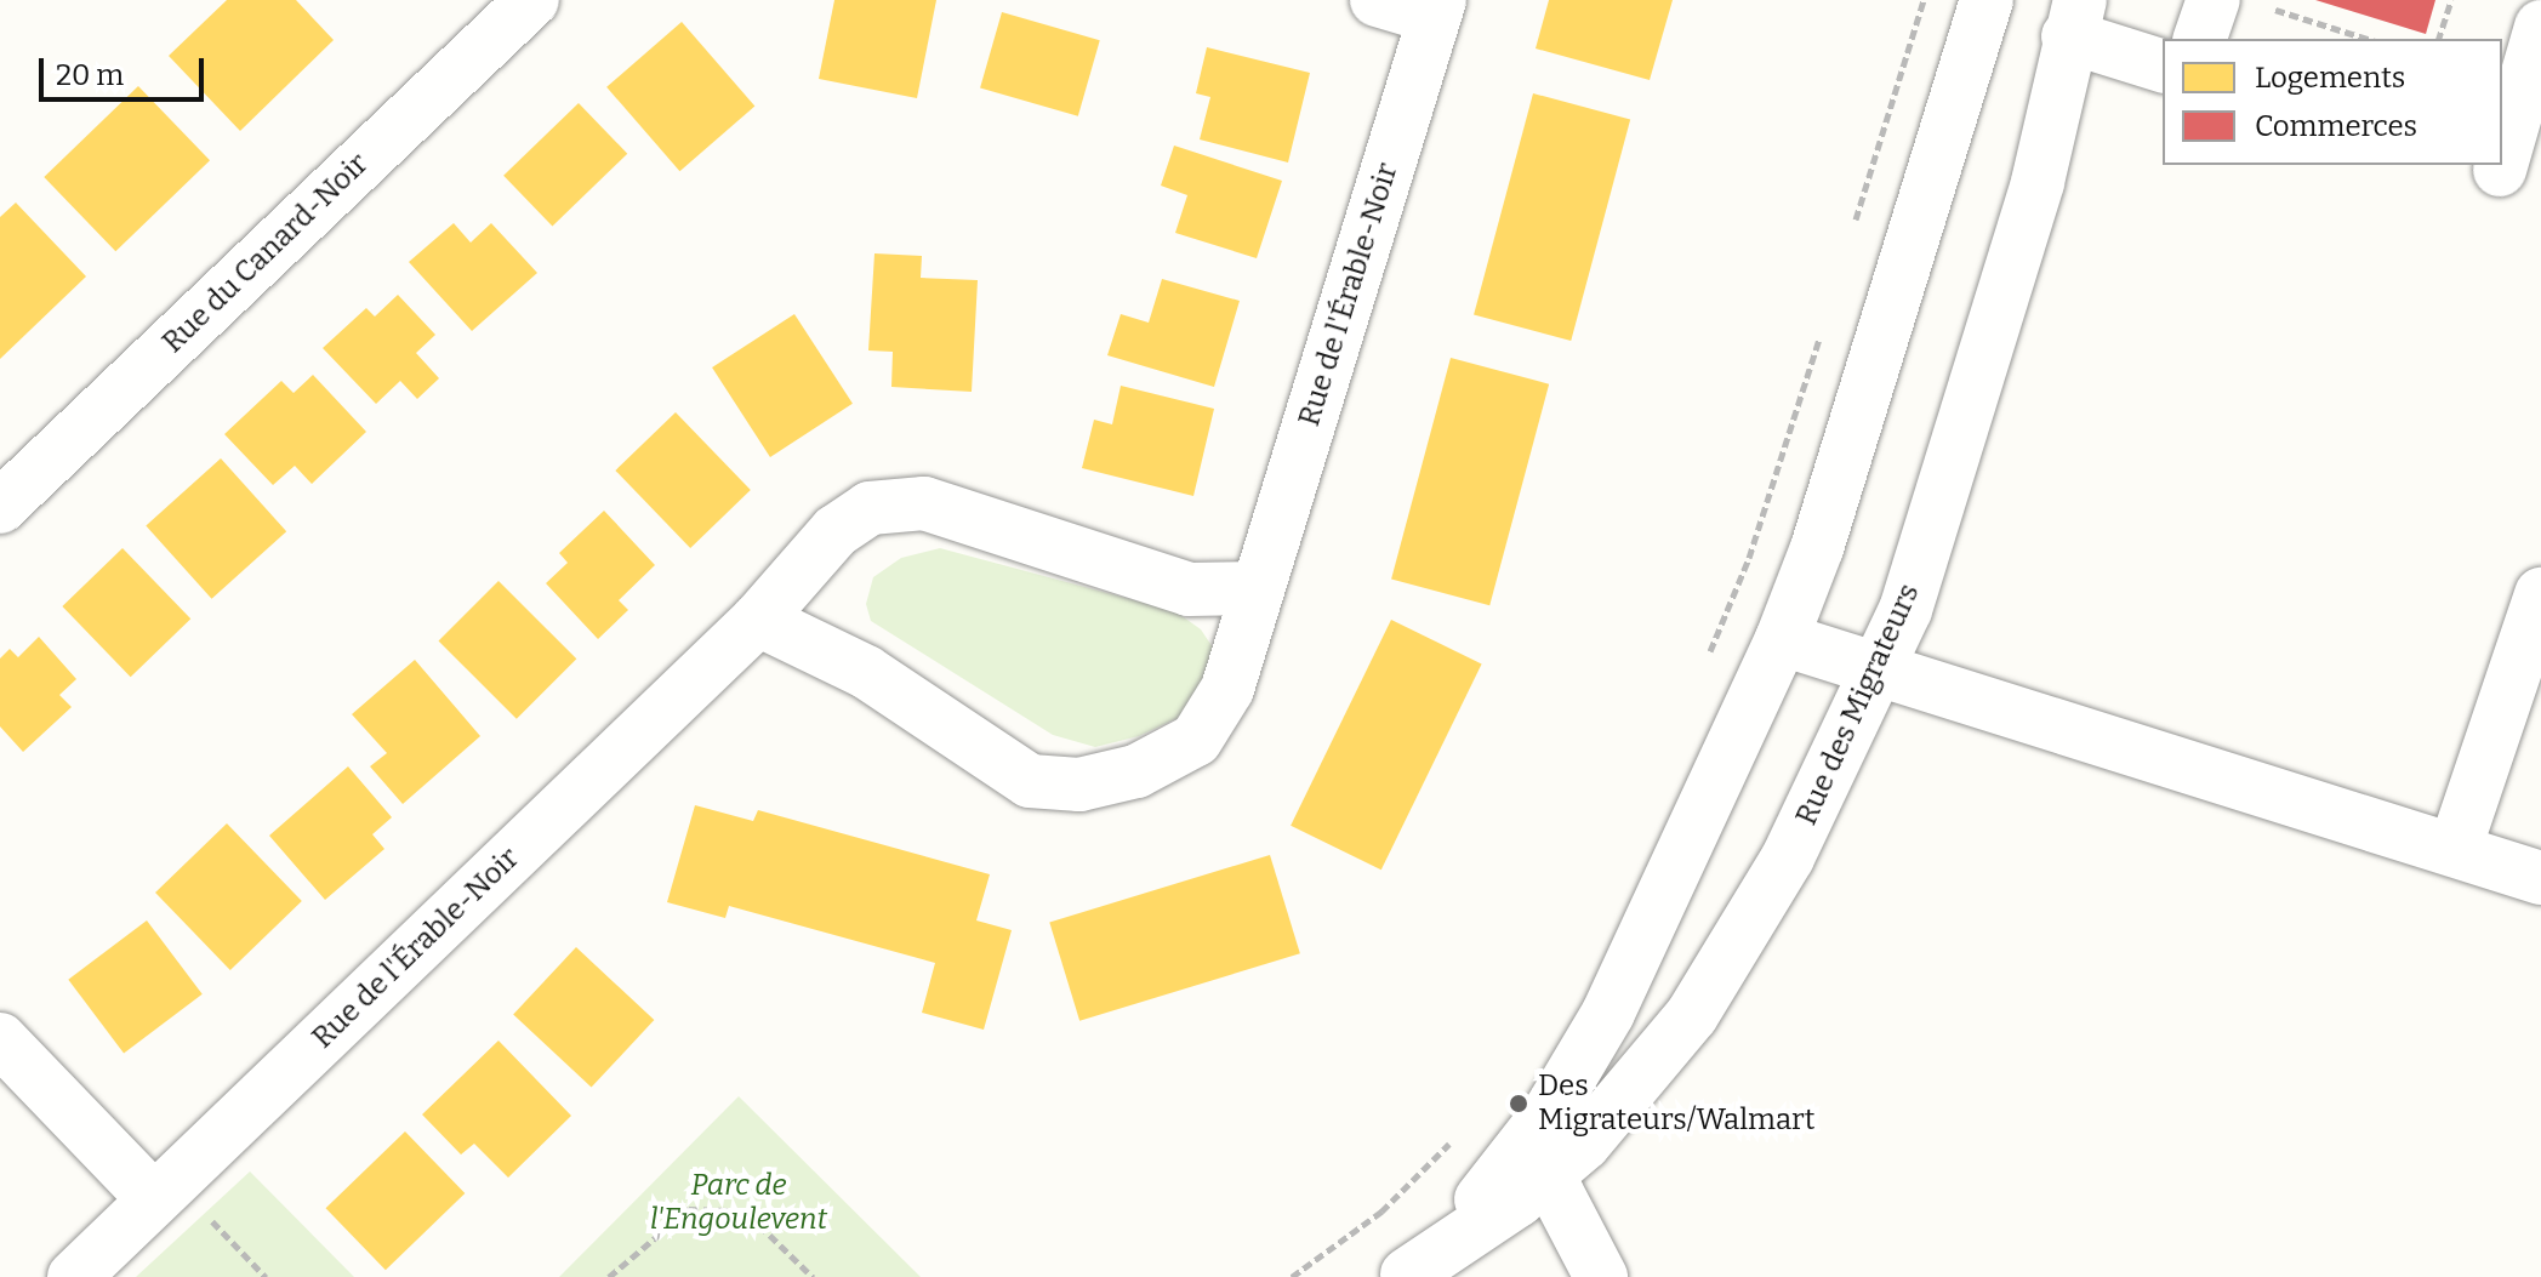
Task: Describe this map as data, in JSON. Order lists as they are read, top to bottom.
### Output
{
  "streets": {
    "street": ["Rue du Canard-Noir", "Rue de l'Érable-Noir", "Rue des Migrateurs"]
  },
  "parks": ["Parc de l'Engoulevent"],
  "places": ["Des Migrateurs/Walmart"],
  "legend": ["Logements", "Commerces"],
  "scale_bar": "20 m"
}
